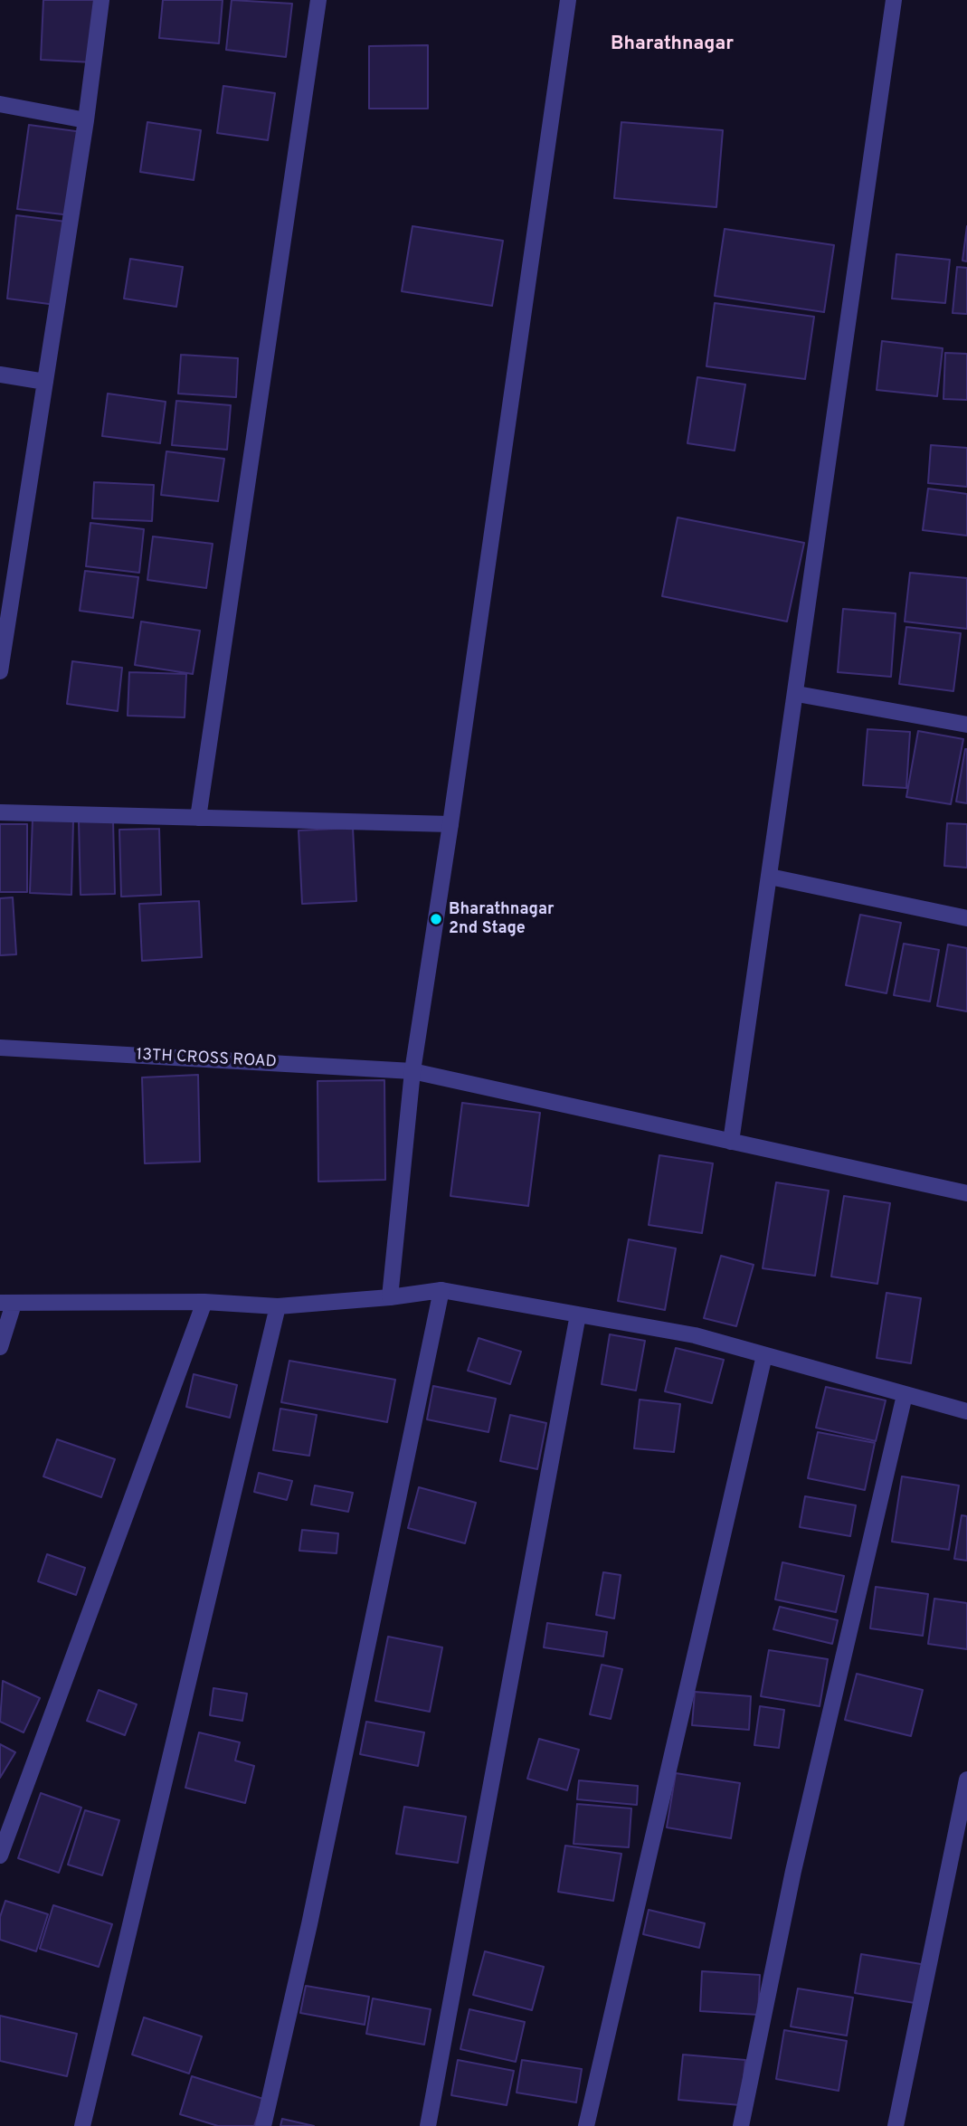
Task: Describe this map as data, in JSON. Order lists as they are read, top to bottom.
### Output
{
  "streets": {
    "street": ["13TH CROSS ROAD"]
  },
  "districts": ["Bharathnagar"],
  "places": ["Bharathnagar 2nd Stage"]
}
